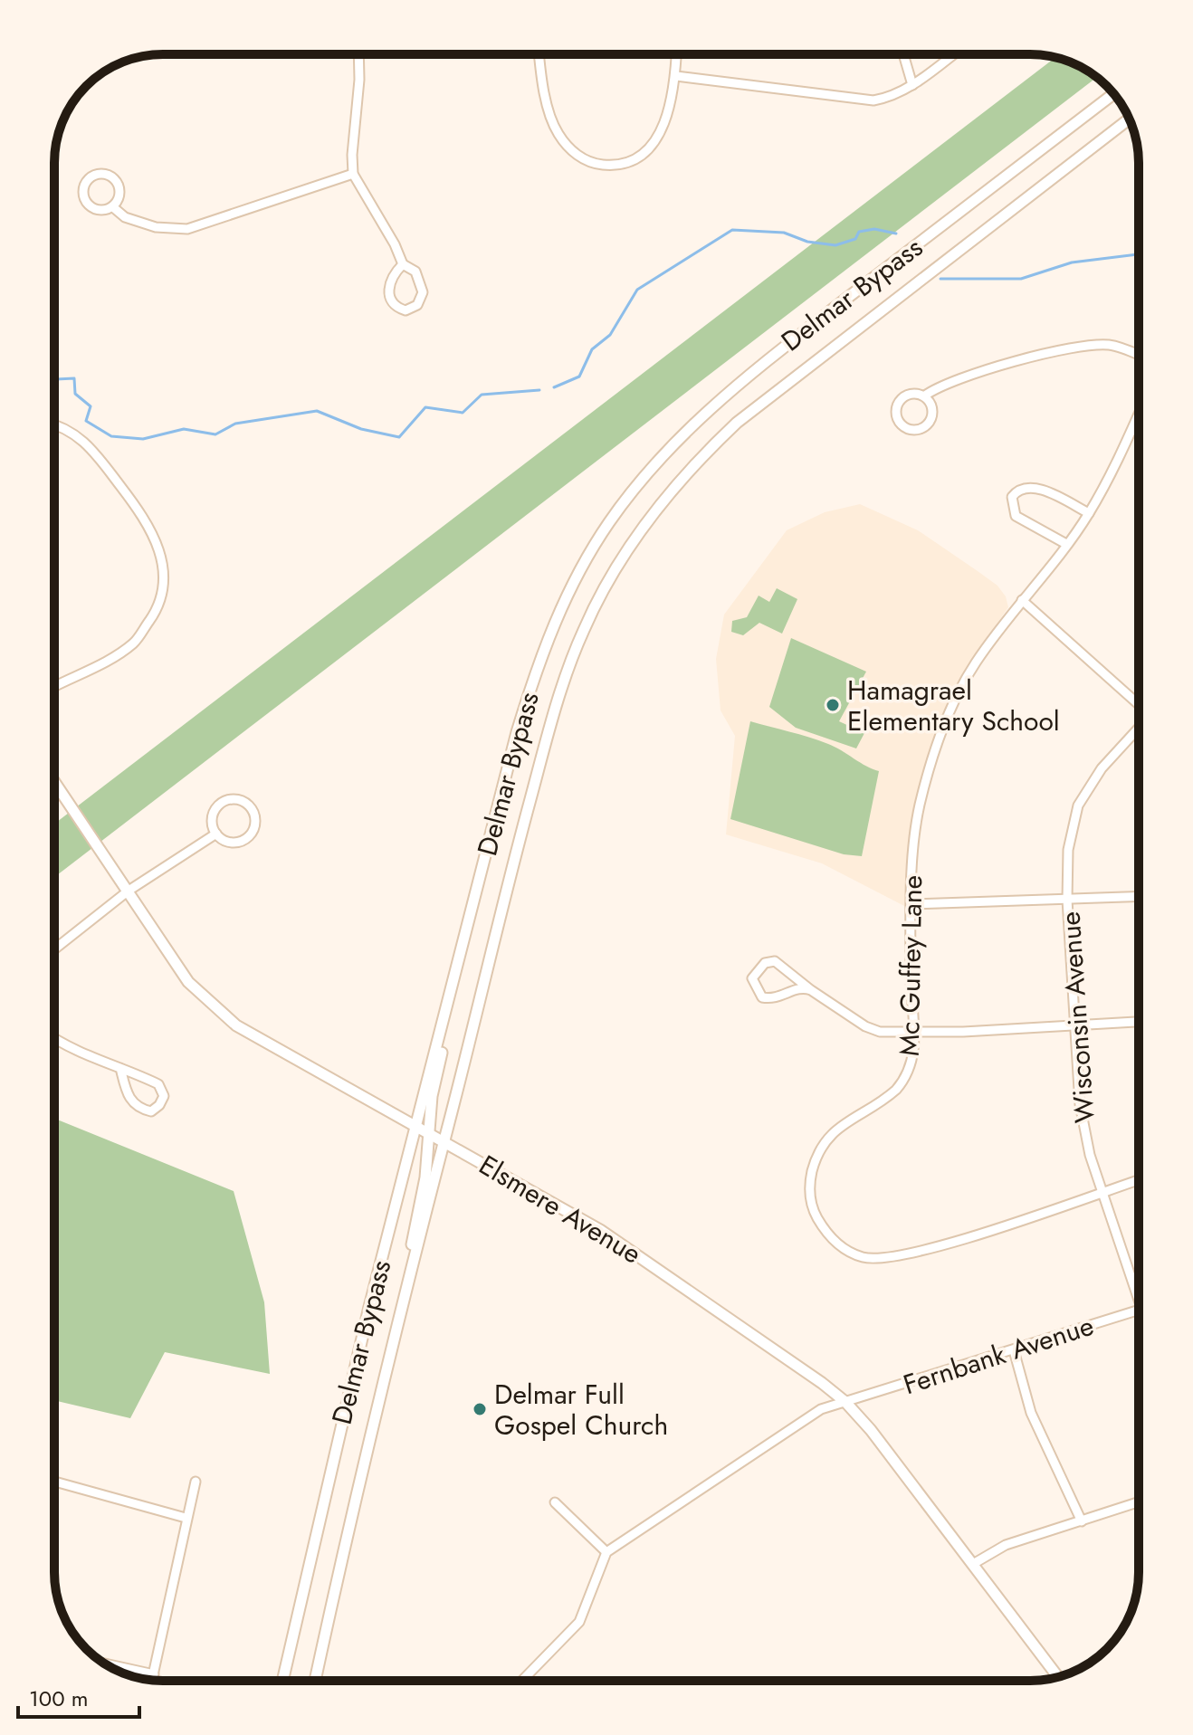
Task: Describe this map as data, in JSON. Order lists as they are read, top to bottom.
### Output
{
  "streets": {
    "main road": ["Delmar Bypass", "Elsmere Avenue"],
    "street": ["Mc Guffey Lane", "Wisconsin Avenue", "Fernbank Avenue"]
  },
  "crossings": [
    ["Delmar Bypass", "Elsmere Avenue"],
    ["Mc Guffey Lane", "Wisconsin Avenue"],
    ["Elsmere Avenue", "Fernbank Avenue"]
  ],
  "places": ["Hamagrael Elementary School", "Delmar Full Gospel Church"],
  "scale_bar": "100 m"
}
